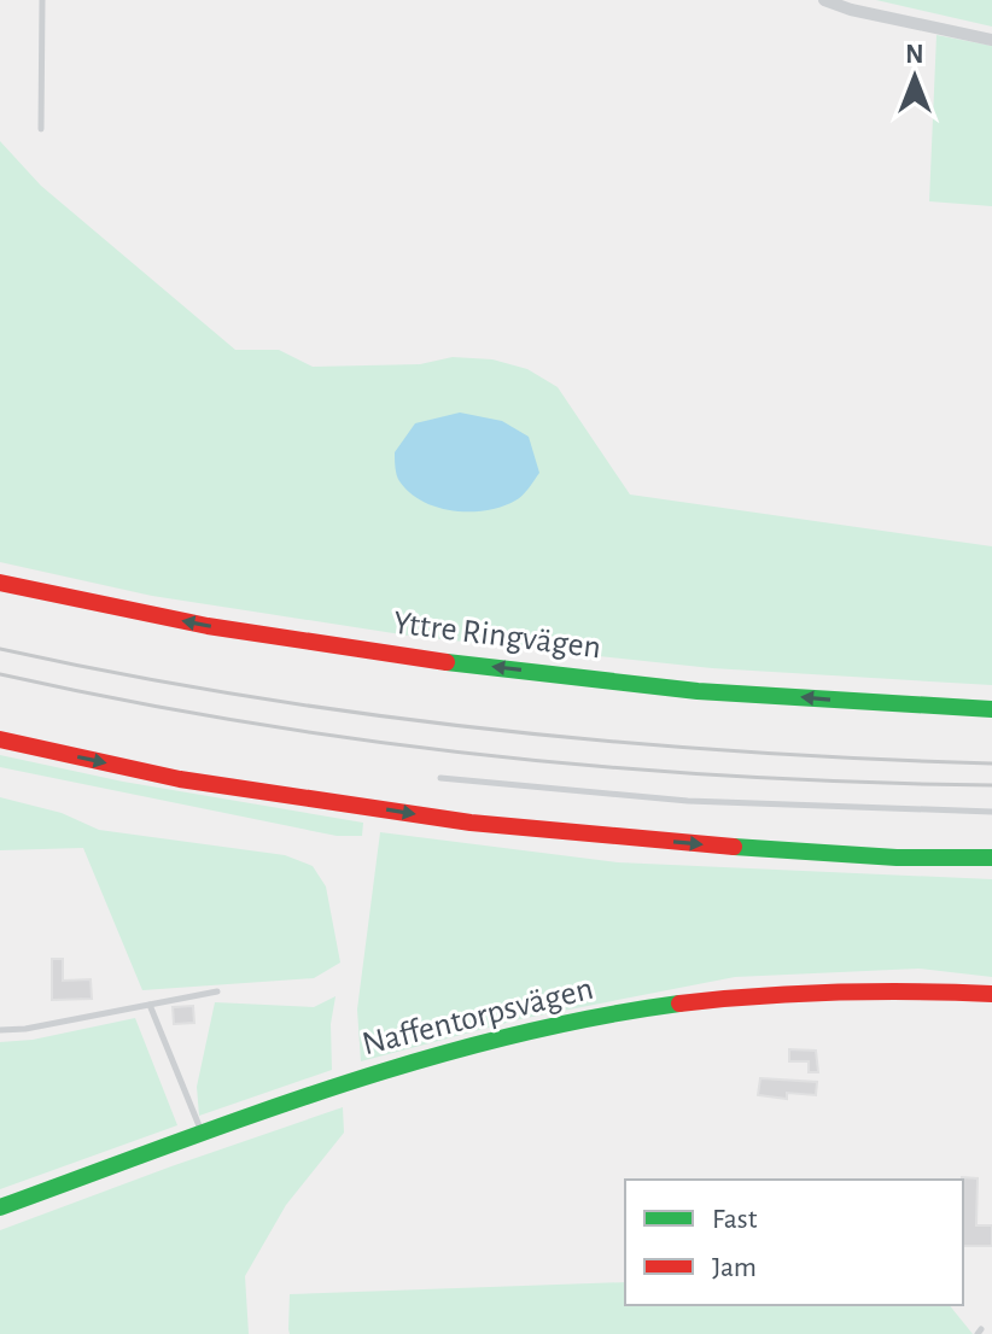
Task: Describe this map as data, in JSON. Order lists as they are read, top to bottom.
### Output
{
  "streets": {
    "main road": ["Yttre Ringvägen", "Naffentorpsvägen"]
  },
  "one_way": ["Yttre Ringvägen"],
  "legend": ["Fast", "Jam"],
  "north": "top"
}
